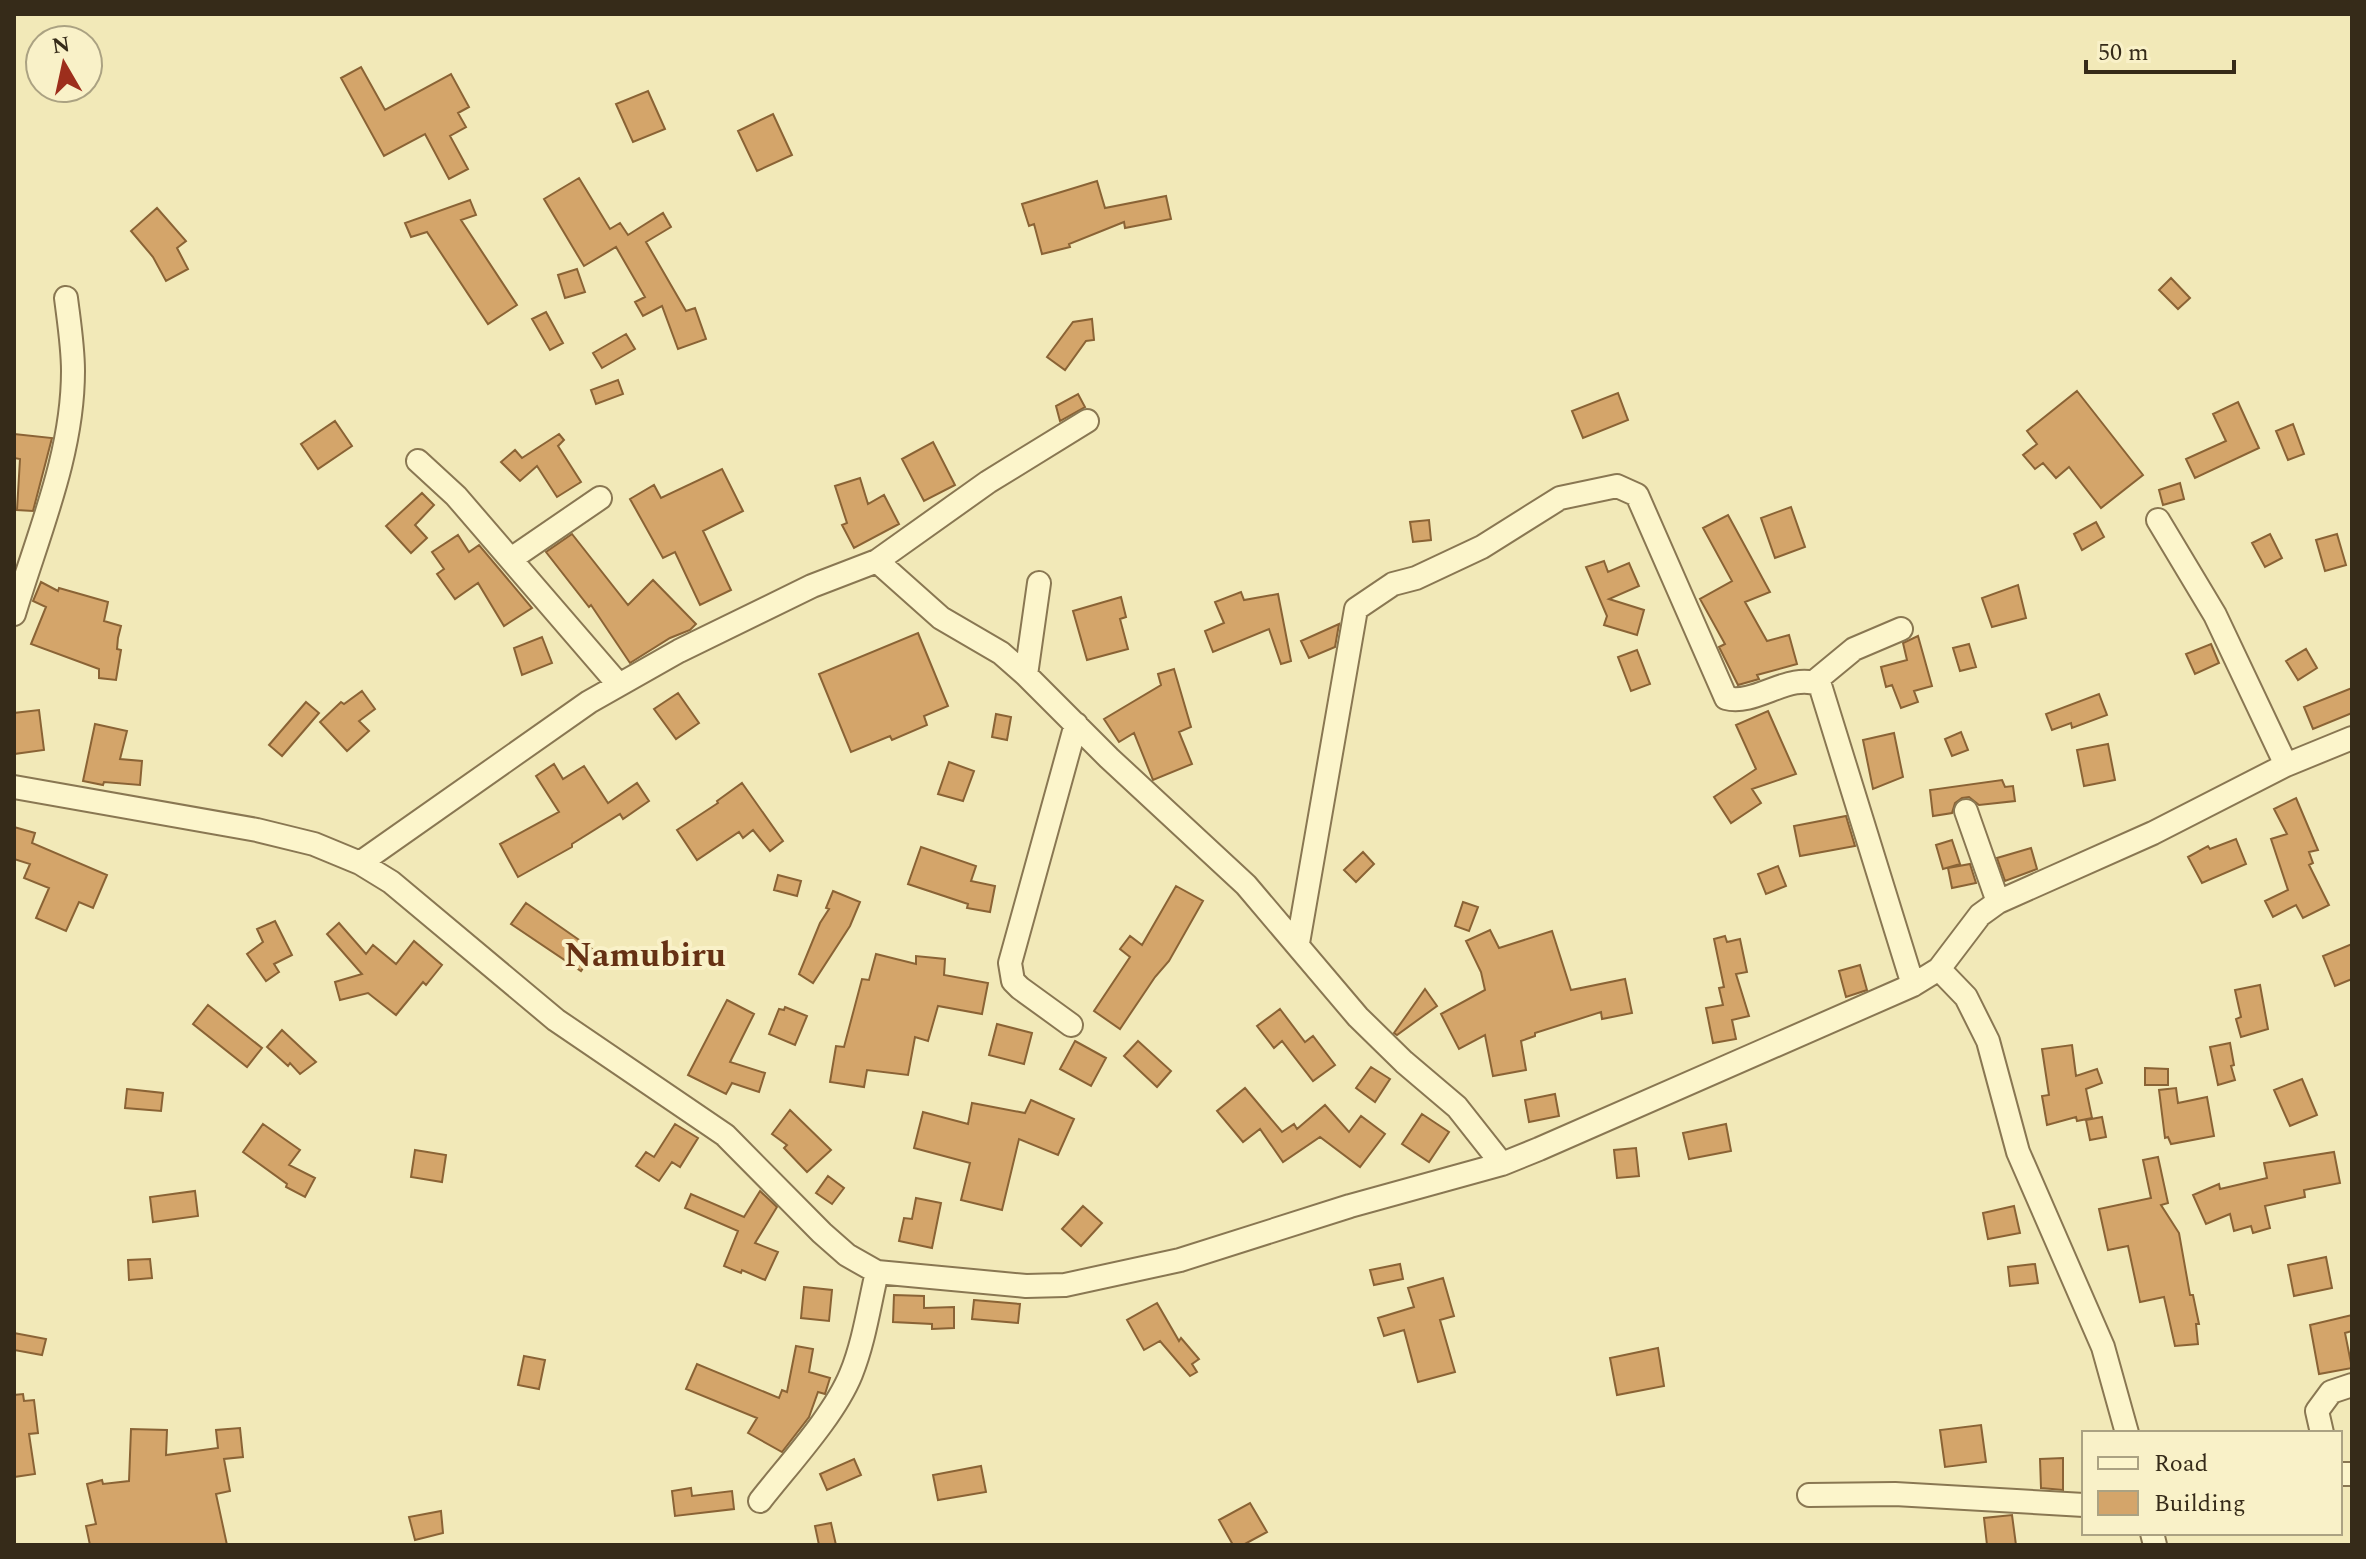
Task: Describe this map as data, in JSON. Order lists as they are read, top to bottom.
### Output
{
  "districts": ["Namubiru"],
  "legend": ["Road", "Building"],
  "scale_bar": "50 m",
  "north": "top"
}
